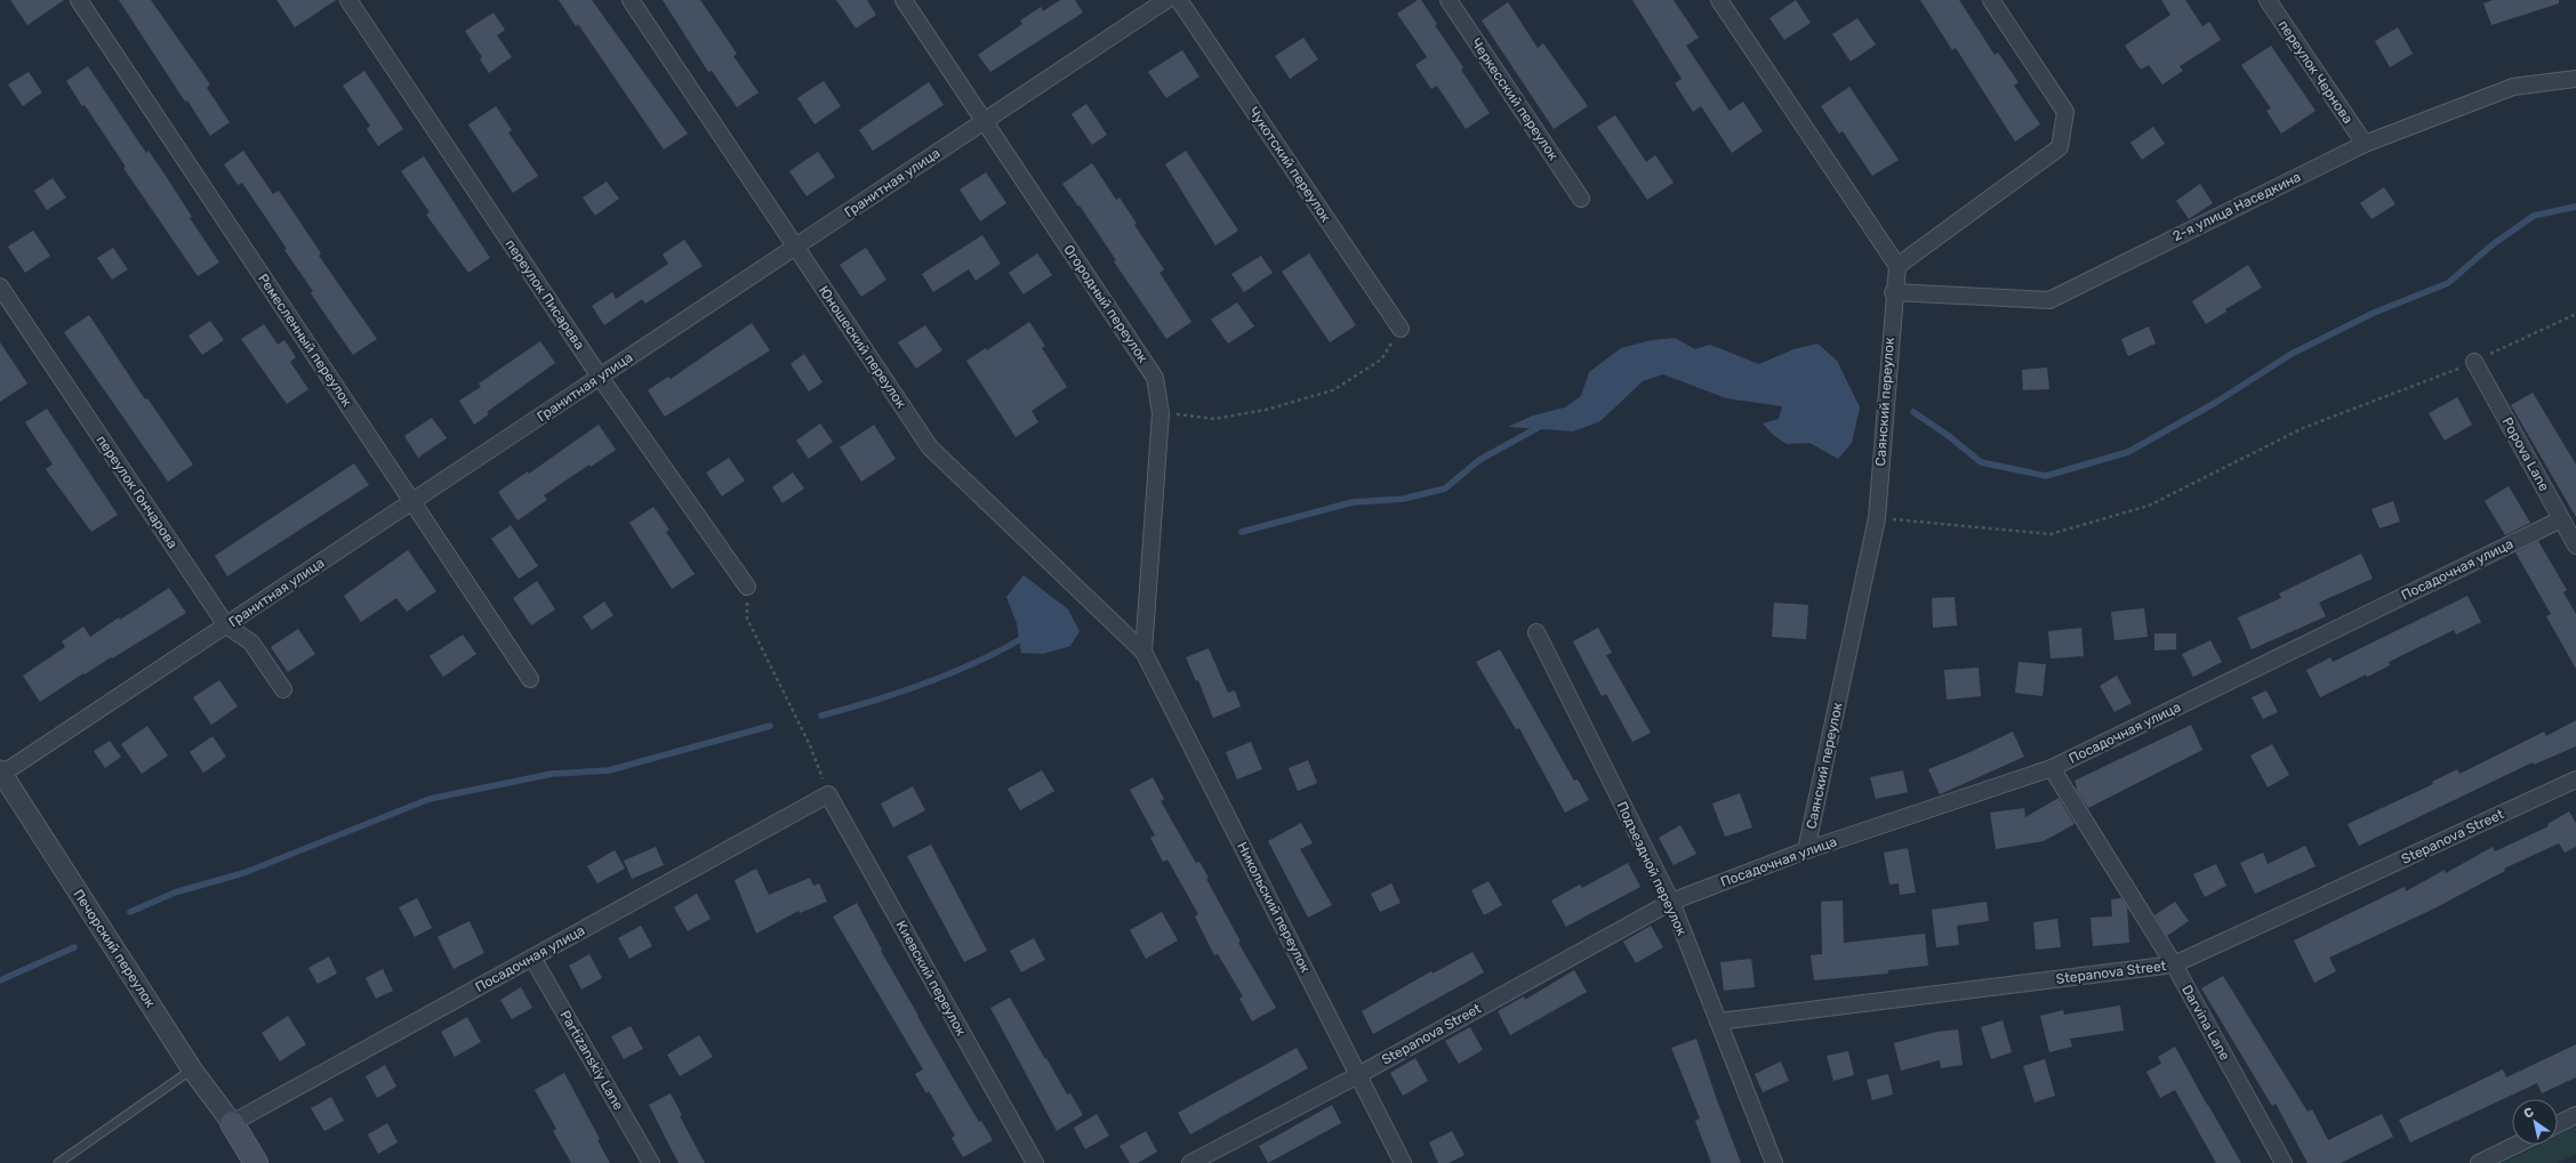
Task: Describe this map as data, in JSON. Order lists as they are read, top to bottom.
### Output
{
  "streets": {
    "street": [
      "переулок Чернова",
      "Черкесский переулок",
      "Чукотский переулок",
      "Гранитная улица",
      "2-я улица Наседкина",
      "переулок Писарева",
      "Огородный переулок",
      "Ремесленный переулок",
      "Юношеский переулок",
      "Саянский переулок",
      "Popova Lane",
      "переулок Гончарова",
      "Посадочная улица",
      "Stepanova Street",
      "Подъездной переулок",
      "Никольский переулок",
      "Печорский переулок",
      "Киевский переулок",
      "Darvina Lane",
      "Partizanskiy Lane"
    ]
  },
  "crossings": [
    ["переулок Чернова", "2-я улица Наседкина"],
    ["Гранитная улица", "переулок Писарева"],
    ["Гранитная улица", "Огородный переулок"],
    ["Гранитная улица", "Ремесленный переулок"],
    ["Гранитная улица", "Юношеский переулок"],
    ["Гранитная улица", "переулок Гончарова"],
    ["Гранитная улица", "Печорский переулок"],
    ["2-я улица Наседкина", "Саянский переулок"],
    ["Огородный переулок", "Юношеский переулок"],
    ["Огородный переулок", "Никольский переулок"],
    ["Юношеский переулок", "Никольский переулок"],
    ["Саянский переулок", "Посадочная улица"],
    ["Popova Lane", "Посадочная улица"],
    ["Посадочная улица", "Stepanova Street"],
    ["Посадочная улица", "Подъездной переулок"],
    ["Посадочная улица", "Печорский переулок"],
    ["Посадочная улица", "Киевский переулок"],
    ["Посадочная улица", "Darvina Lane"],
    ["Посадочная улица", "Partizanskiy Lane"],
    ["Stepanova Street", "Подъездной переулок"],
    ["Stepanova Street", "Никольский переулок"],
    ["Stepanova Street", "Darvina Lane"]
  ],
  "north": "top left"
}
